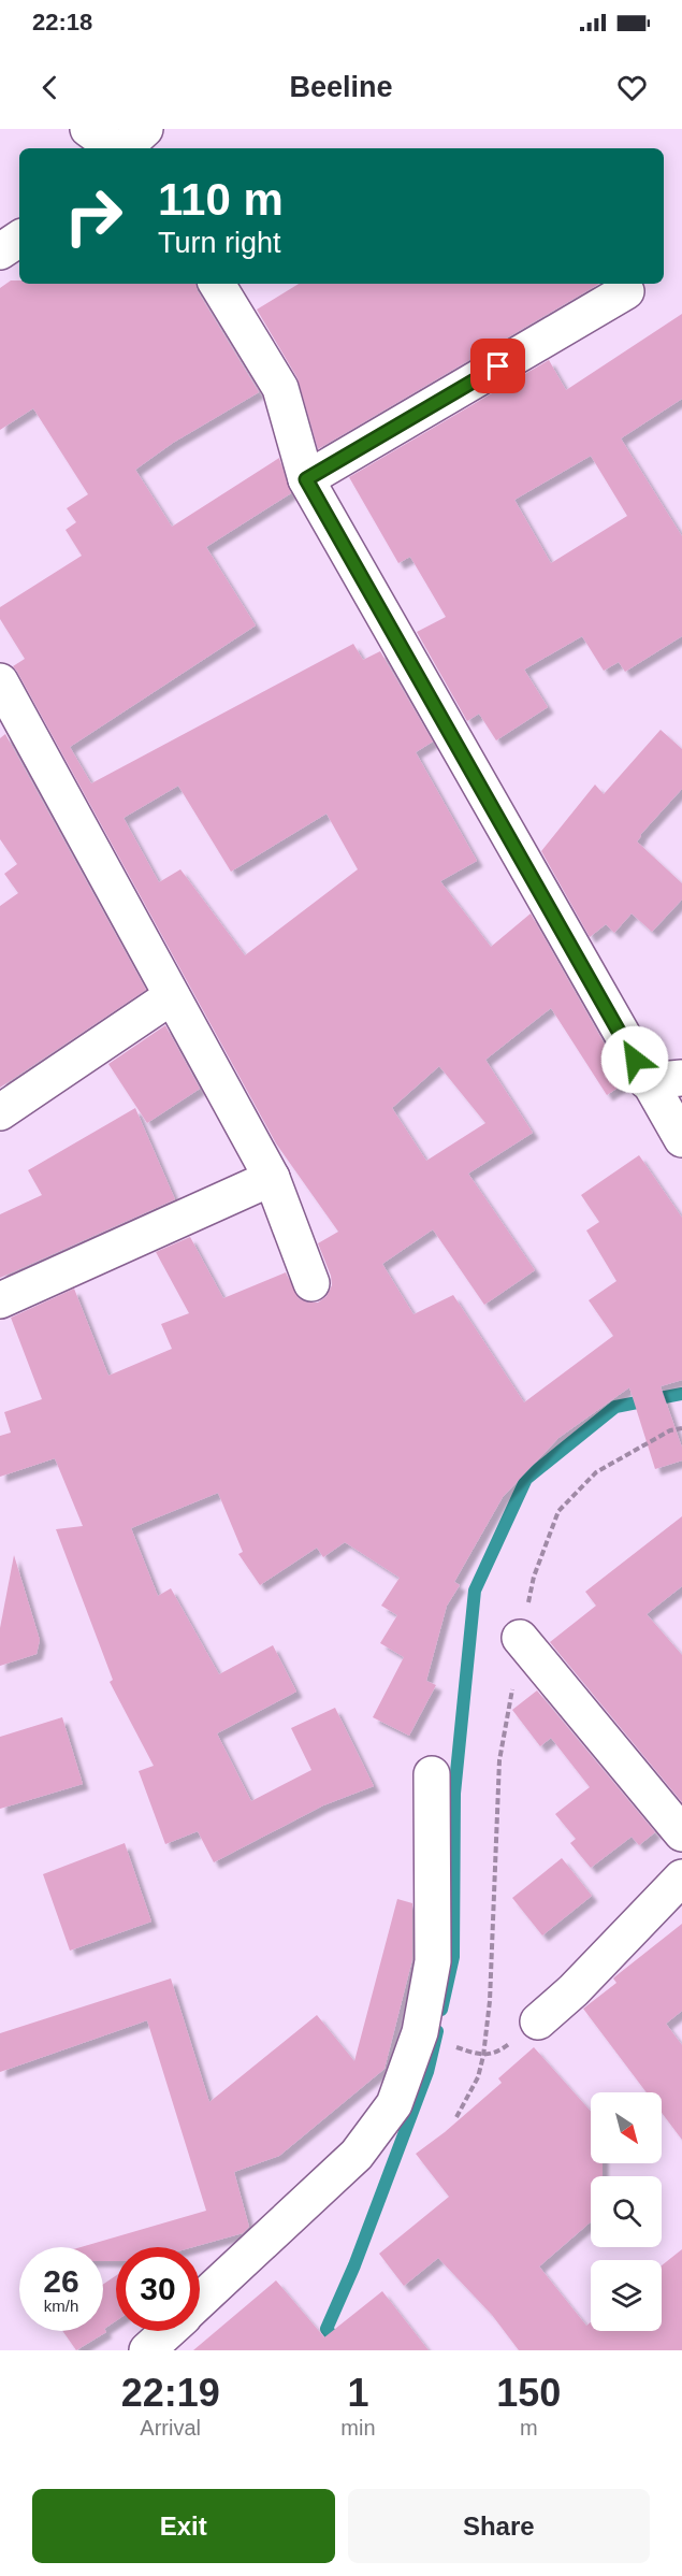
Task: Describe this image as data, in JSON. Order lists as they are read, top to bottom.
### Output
{
  "north": "bottom right",
  "page": {
    "status": "22:18",
    "header": "Beeline",
    "turn": ["110 m", "Turn right"],
    "speed": "26 km/h",
    "limit": "30",
    "eta": [
      "22:19",
      "Arrival",
      "1",
      "min",
      "150",
      "m"
    ],
    "buttons": ["Exit", "Share"]
  }
}
